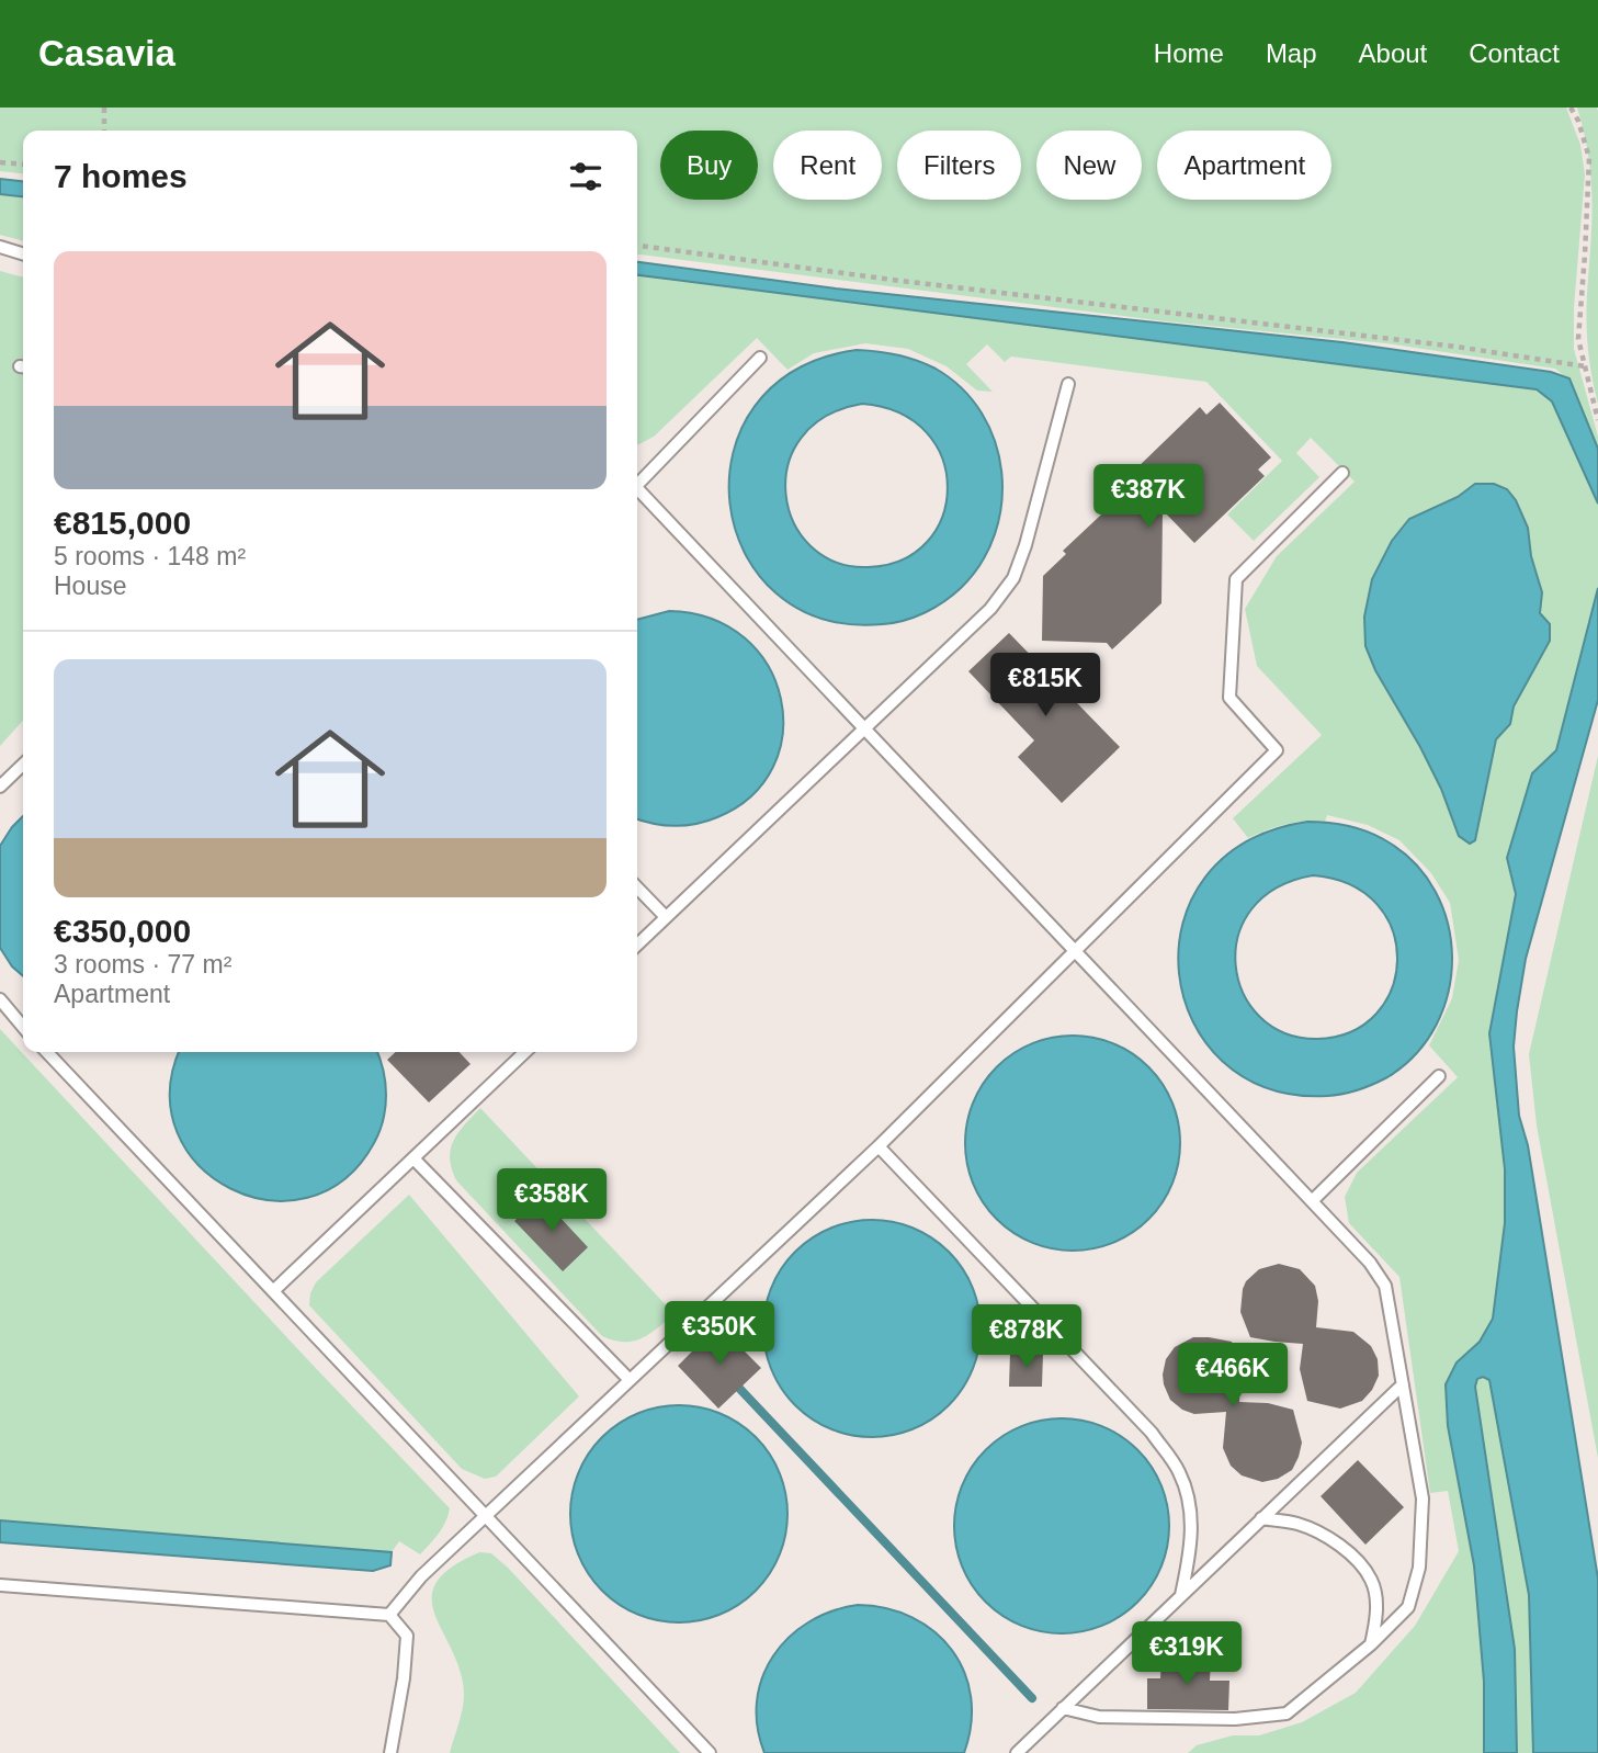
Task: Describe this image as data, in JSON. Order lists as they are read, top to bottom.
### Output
{
  "page": {
    "header": "Casavia",
    "nav": [
      "Home",
      "Map",
      "About",
      "Contact"
    ],
    "chip": [
      "Buy",
      "Rent",
      "Filters",
      "New",
      "Apartment"
    ],
    "heading": "7 homes",
    "list": [
      {
        "name": "€815,000",
        "note": "5 rooms · 148 m² · House"
      },
      {
        "name": "€350,000",
        "note": "3 rooms · 77 m² · Apartment"
      }
    ],
    "price": [
      "€387K",
      "€815K",
      "€358K",
      "€350K",
      "€878K",
      "€466K",
      "€319K"
    ]
  }
}
